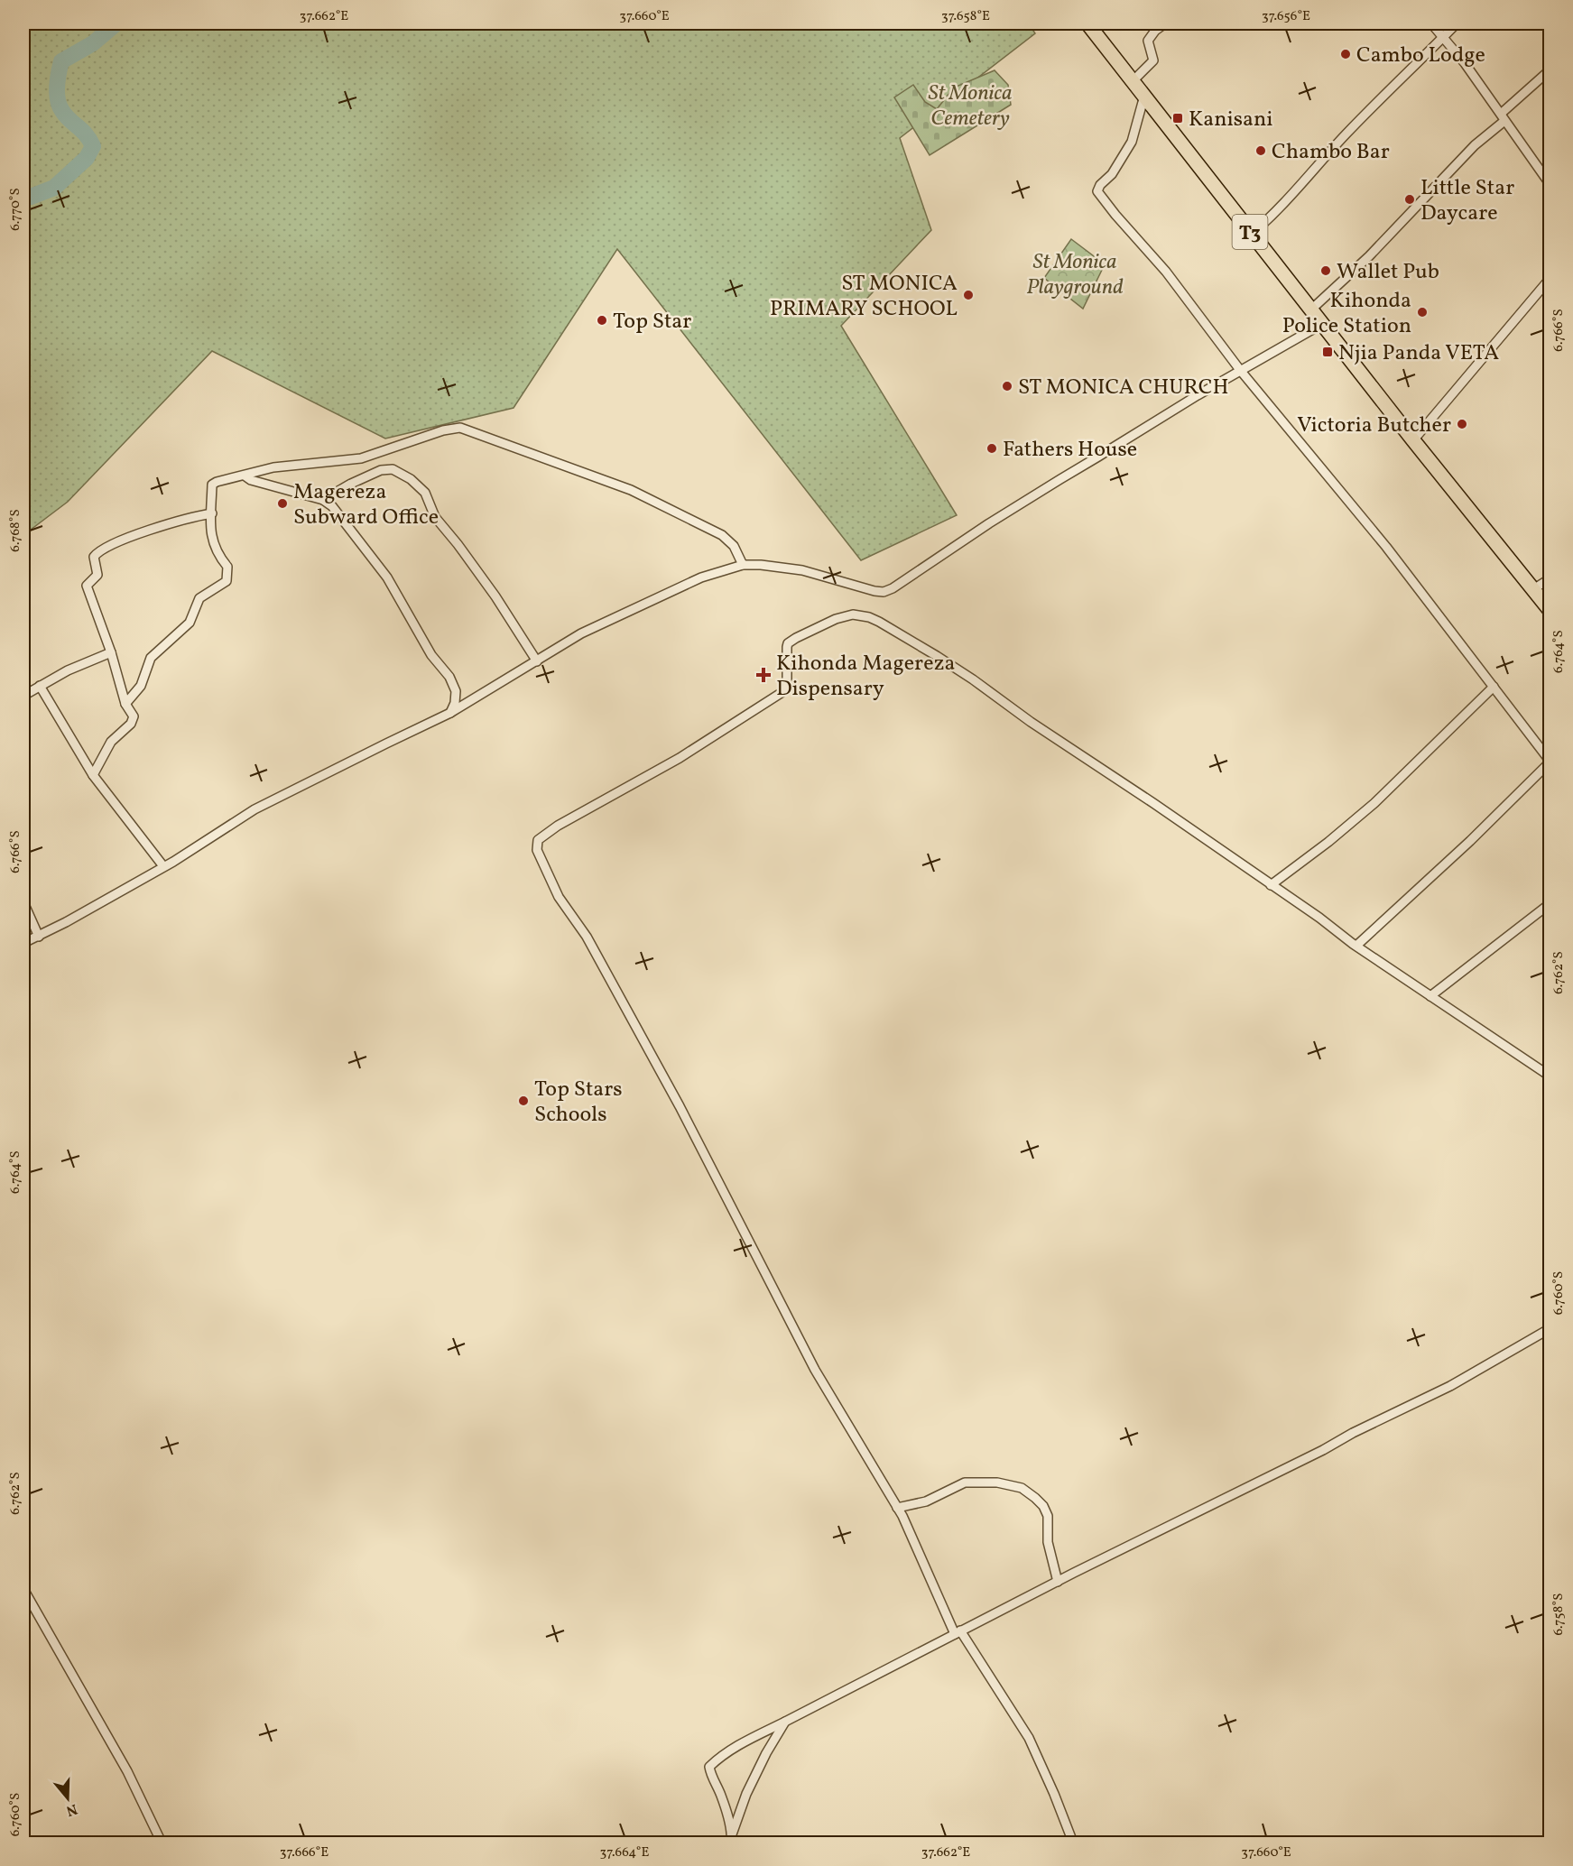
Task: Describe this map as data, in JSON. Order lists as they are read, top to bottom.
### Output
{
  "streets": {
    "highway": ["T3"]
  },
  "parks": ["St Monica Cemetery", "St Monica Playground"],
  "places": {
    "other": [
      "Cambo Lodge",
      "Chambo Bar",
      "Little Star Daycare",
      "Wallet Pub",
      "ST MONICA PRIMARY SCHOOL",
      "Kihonda Police Station",
      "Top Star",
      "ST MONICA CHURCH",
      "Victoria Butcher",
      "Fathers House",
      "Magereza Subward Office",
      "Top Stars Schools"
    ],
    "transit": ["Kanisani", "Njia Panda VETA"],
    "health": ["Kihonda Magereza Dispensary"]
  },
  "north": "bottom",
  "coordinates": [
    "37.662°E",
    "37.660°E",
    "37.658°E",
    "37.656°E",
    "6.770°S",
    "6.766°S",
    "6.768°S",
    "6.764°S",
    "6.762°S",
    "6.760°S",
    "6.758°S",
    "37.666°E",
    "37.664°E"
  ]
}
